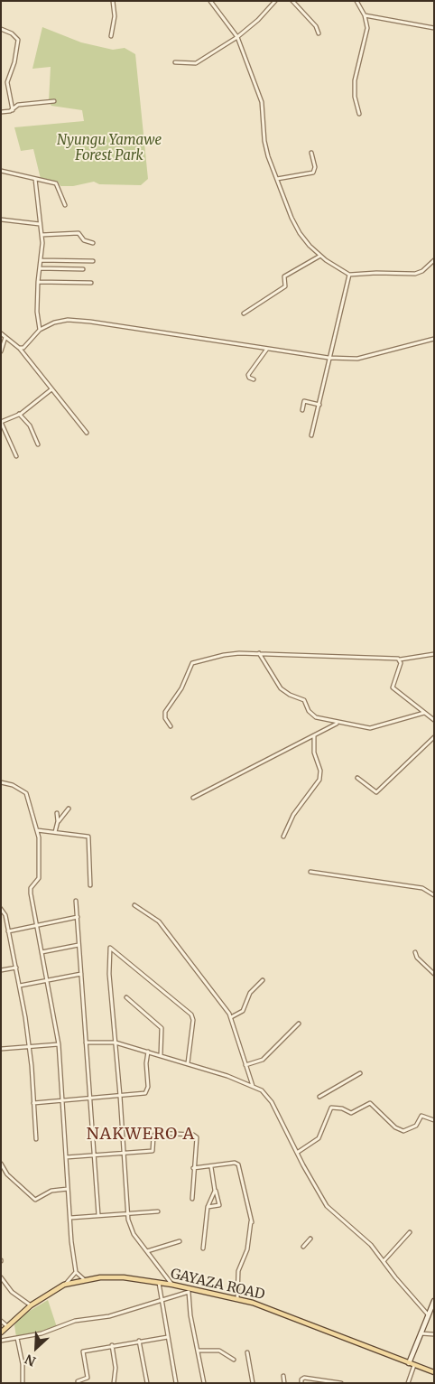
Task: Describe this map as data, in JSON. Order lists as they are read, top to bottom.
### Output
{
  "streets": {
    "main road": ["GAYAZA ROAD"]
  },
  "districts": ["NAKWERO A"],
  "parks": ["Nyungu Yamawe Forest Park"],
  "north": "bottom left"
}
